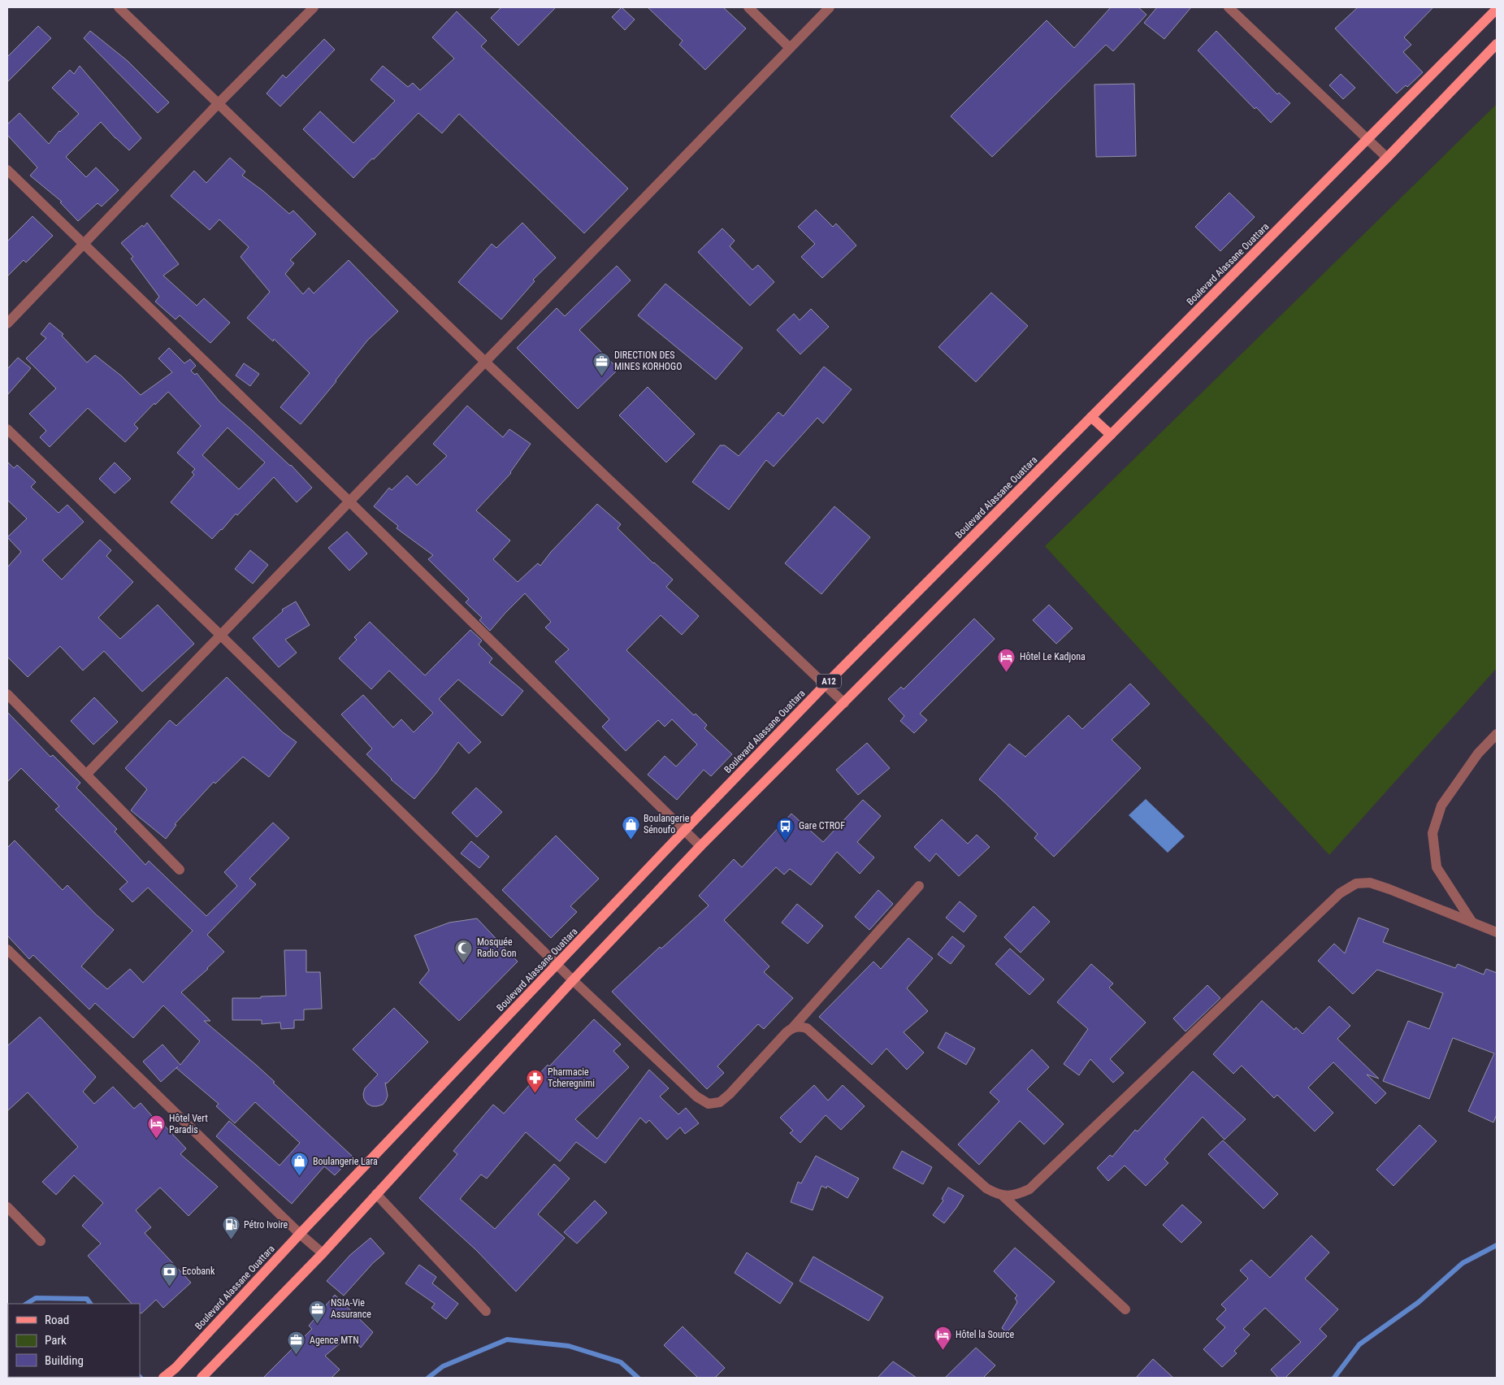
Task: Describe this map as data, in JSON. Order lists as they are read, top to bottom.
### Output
{
  "streets": {
    "main road": ["Boulevard Alassane Ouattara", "A12"]
  },
  "places": {
    "office": ["DIRECTION DES MINES KORHOGO", "NSIA-Vie Assurance", "Agence MTN"],
    "hotel": ["Hôtel Le Kadjona", "Hôtel Vert Paradis", "Hôtel la Source"],
    "shop": ["Boulangerie Sénoufo", "Boulangerie Lara"],
    "bus stop": ["Gare CTROF"],
    "mosque": ["Mosquée Radio Gon"],
    "pharmacy": ["Pharmacie Tcheregnimi"],
    "fuel station": ["Pétro Ivoire"],
    "bank": ["Ecobank"]
  },
  "legend": ["Road", "Park", "Building"]
}
